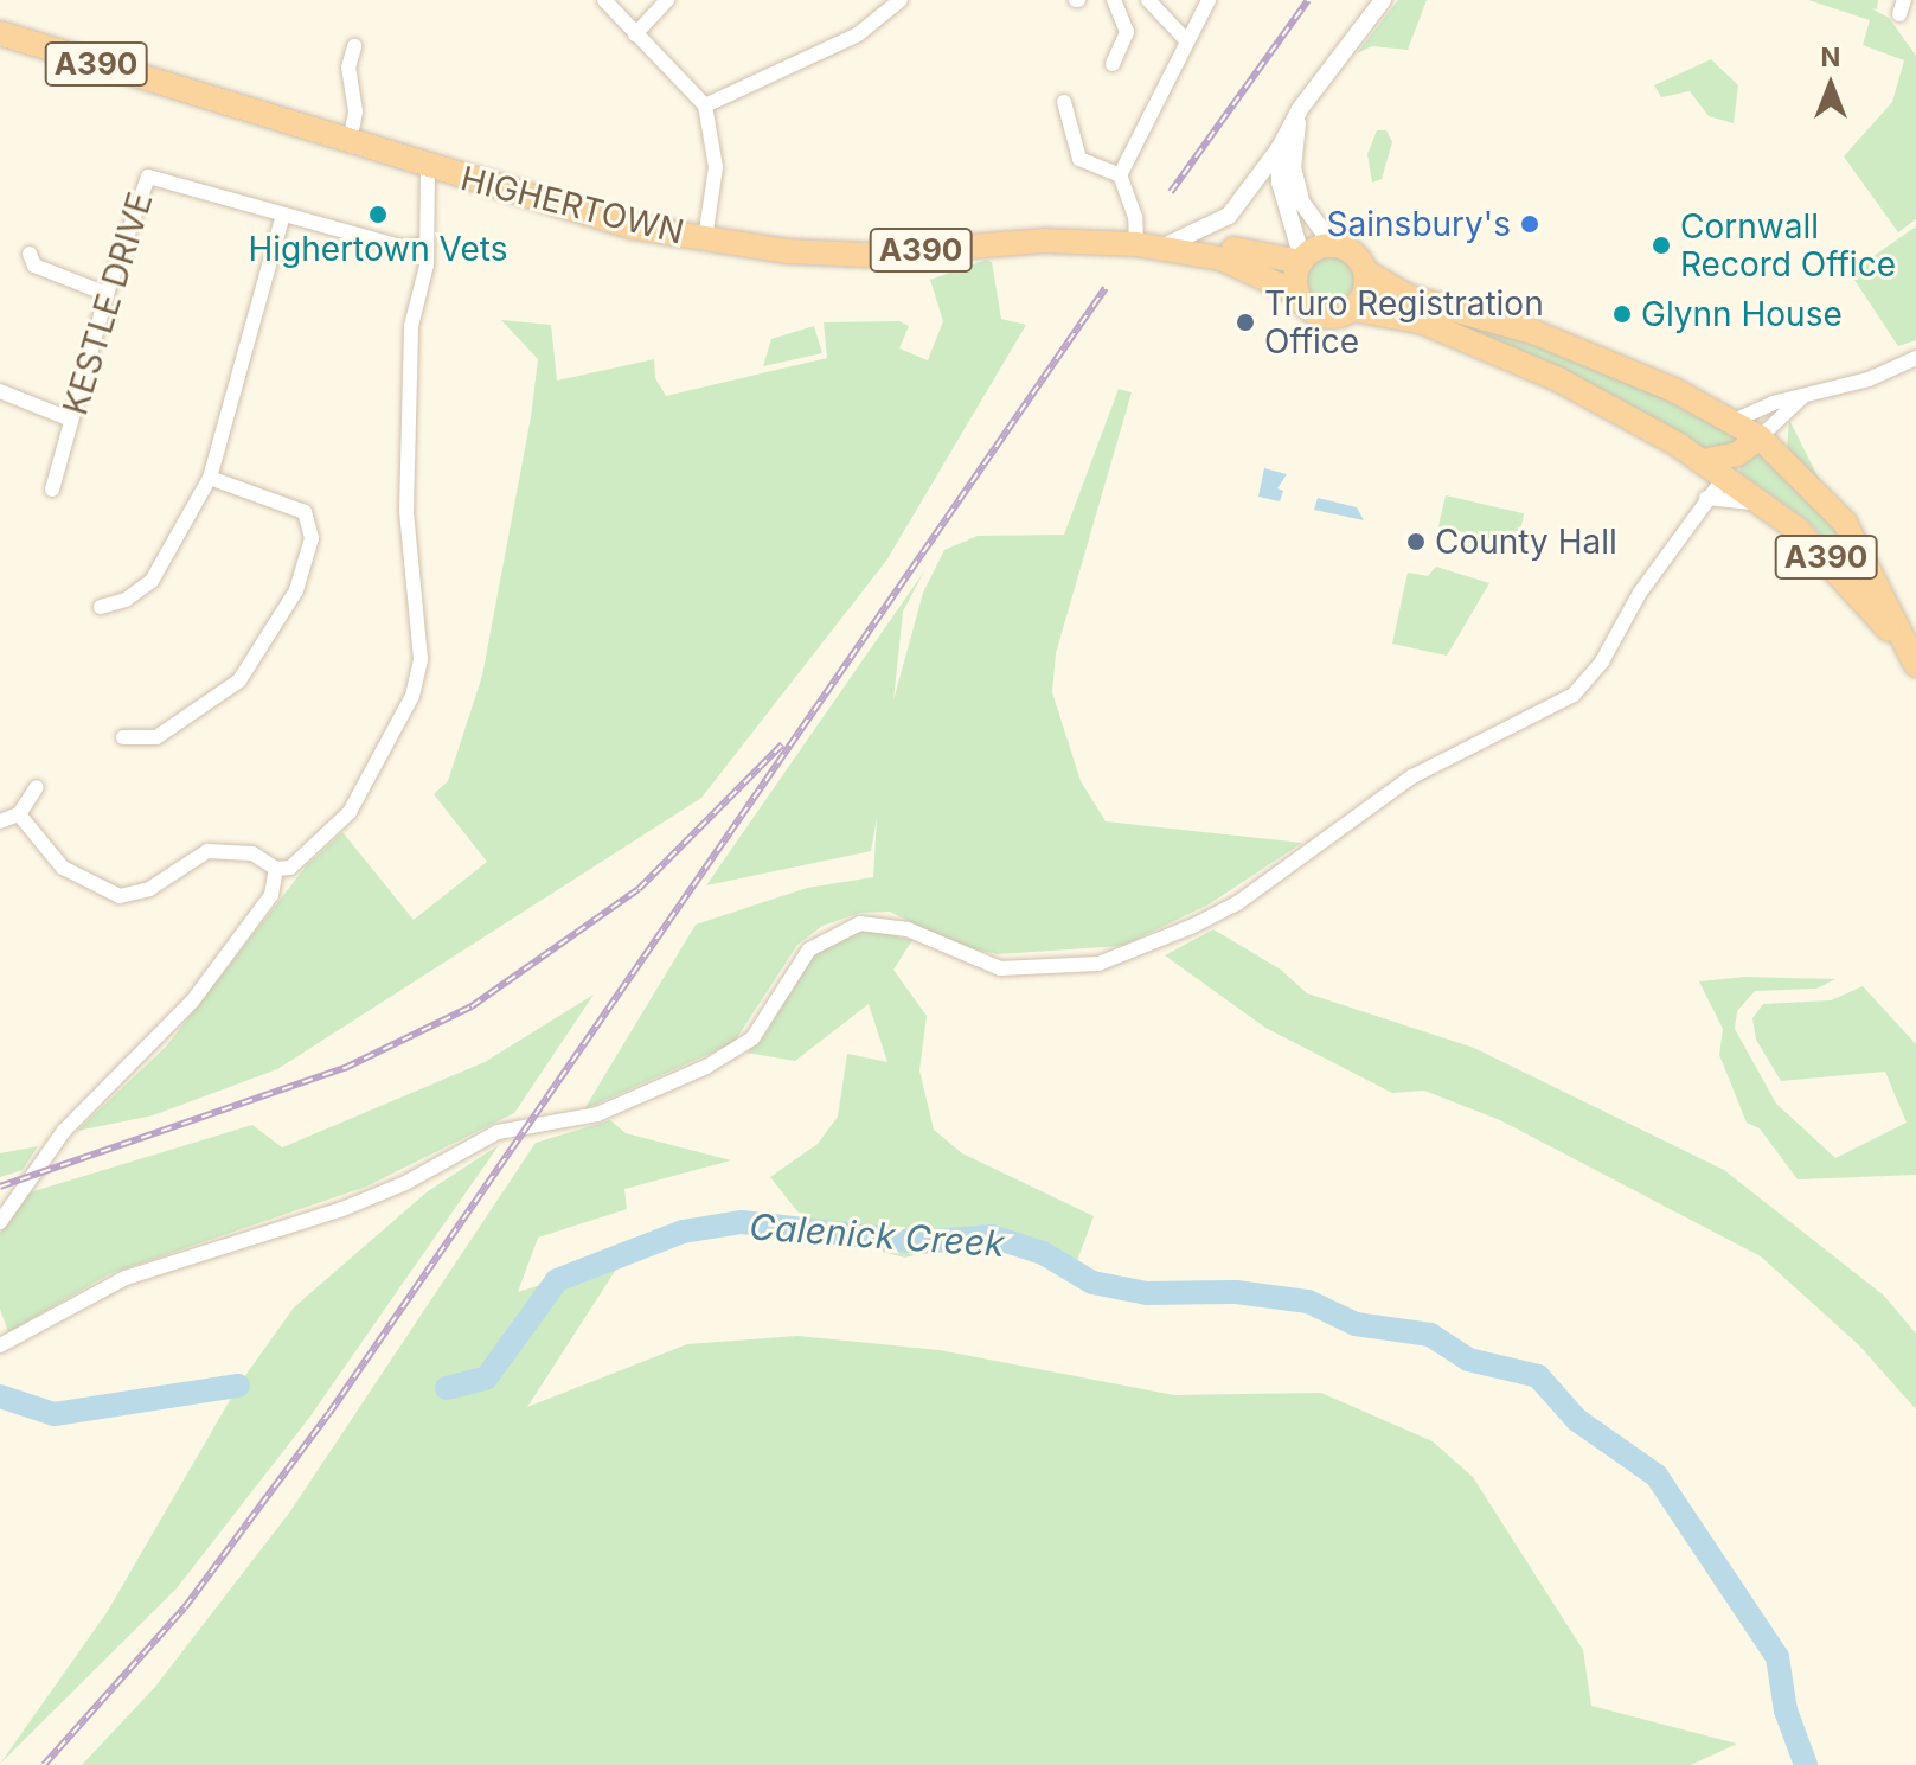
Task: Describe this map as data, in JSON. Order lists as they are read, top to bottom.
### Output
{
  "streets": {
    "highway": ["A390", "HIGHERTOWN"],
    "street": ["KESTLE DRIVE"]
  },
  "crossings": [
    ["A390", "HIGHERTOWN"]
  ],
  "water": ["Calenick Creek"],
  "places": [
    "Highertown Vets",
    "Sainsbury's",
    "Cornwall Record Office",
    "Glynn House",
    "Truro Registration Office",
    "County Hall"
  ],
  "north": "top"
}
